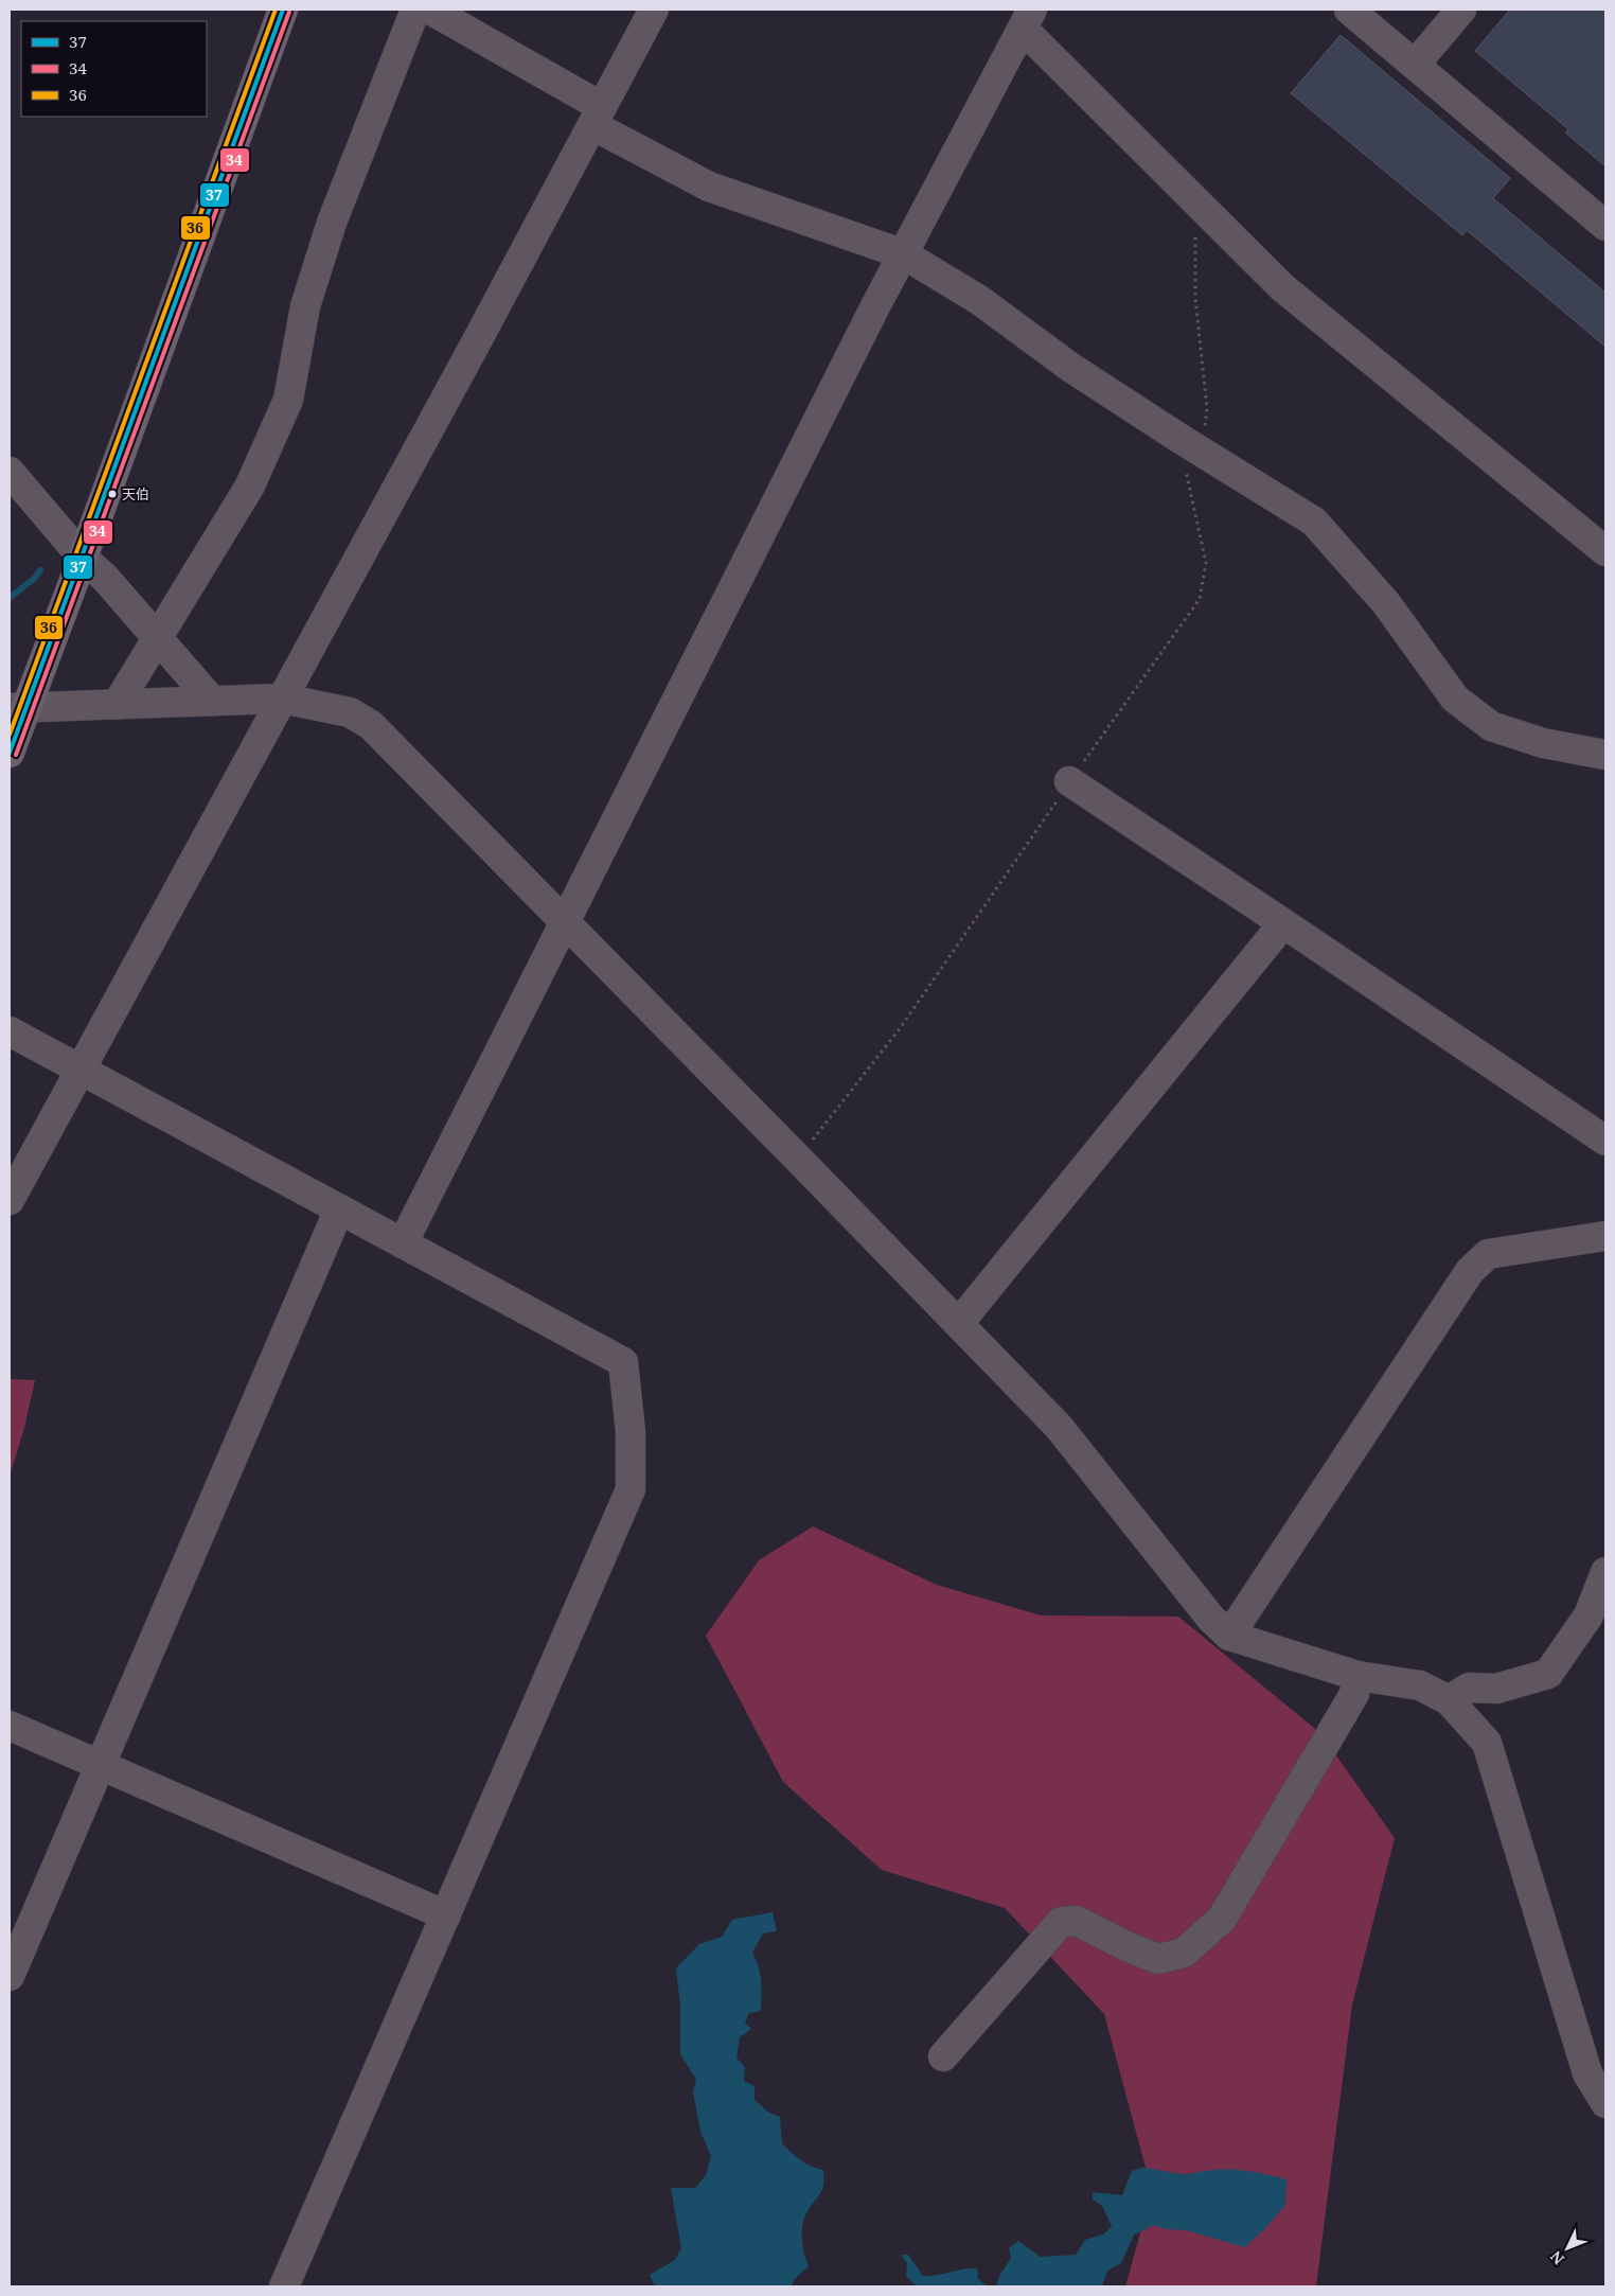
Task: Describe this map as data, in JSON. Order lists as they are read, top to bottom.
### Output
{
  "places": ["天伯"],
  "lines": ["transit line 37", "transit line 36", "transit line 34"],
  "legend": ["37", "34", "36"],
  "north": "bottom left"
}
